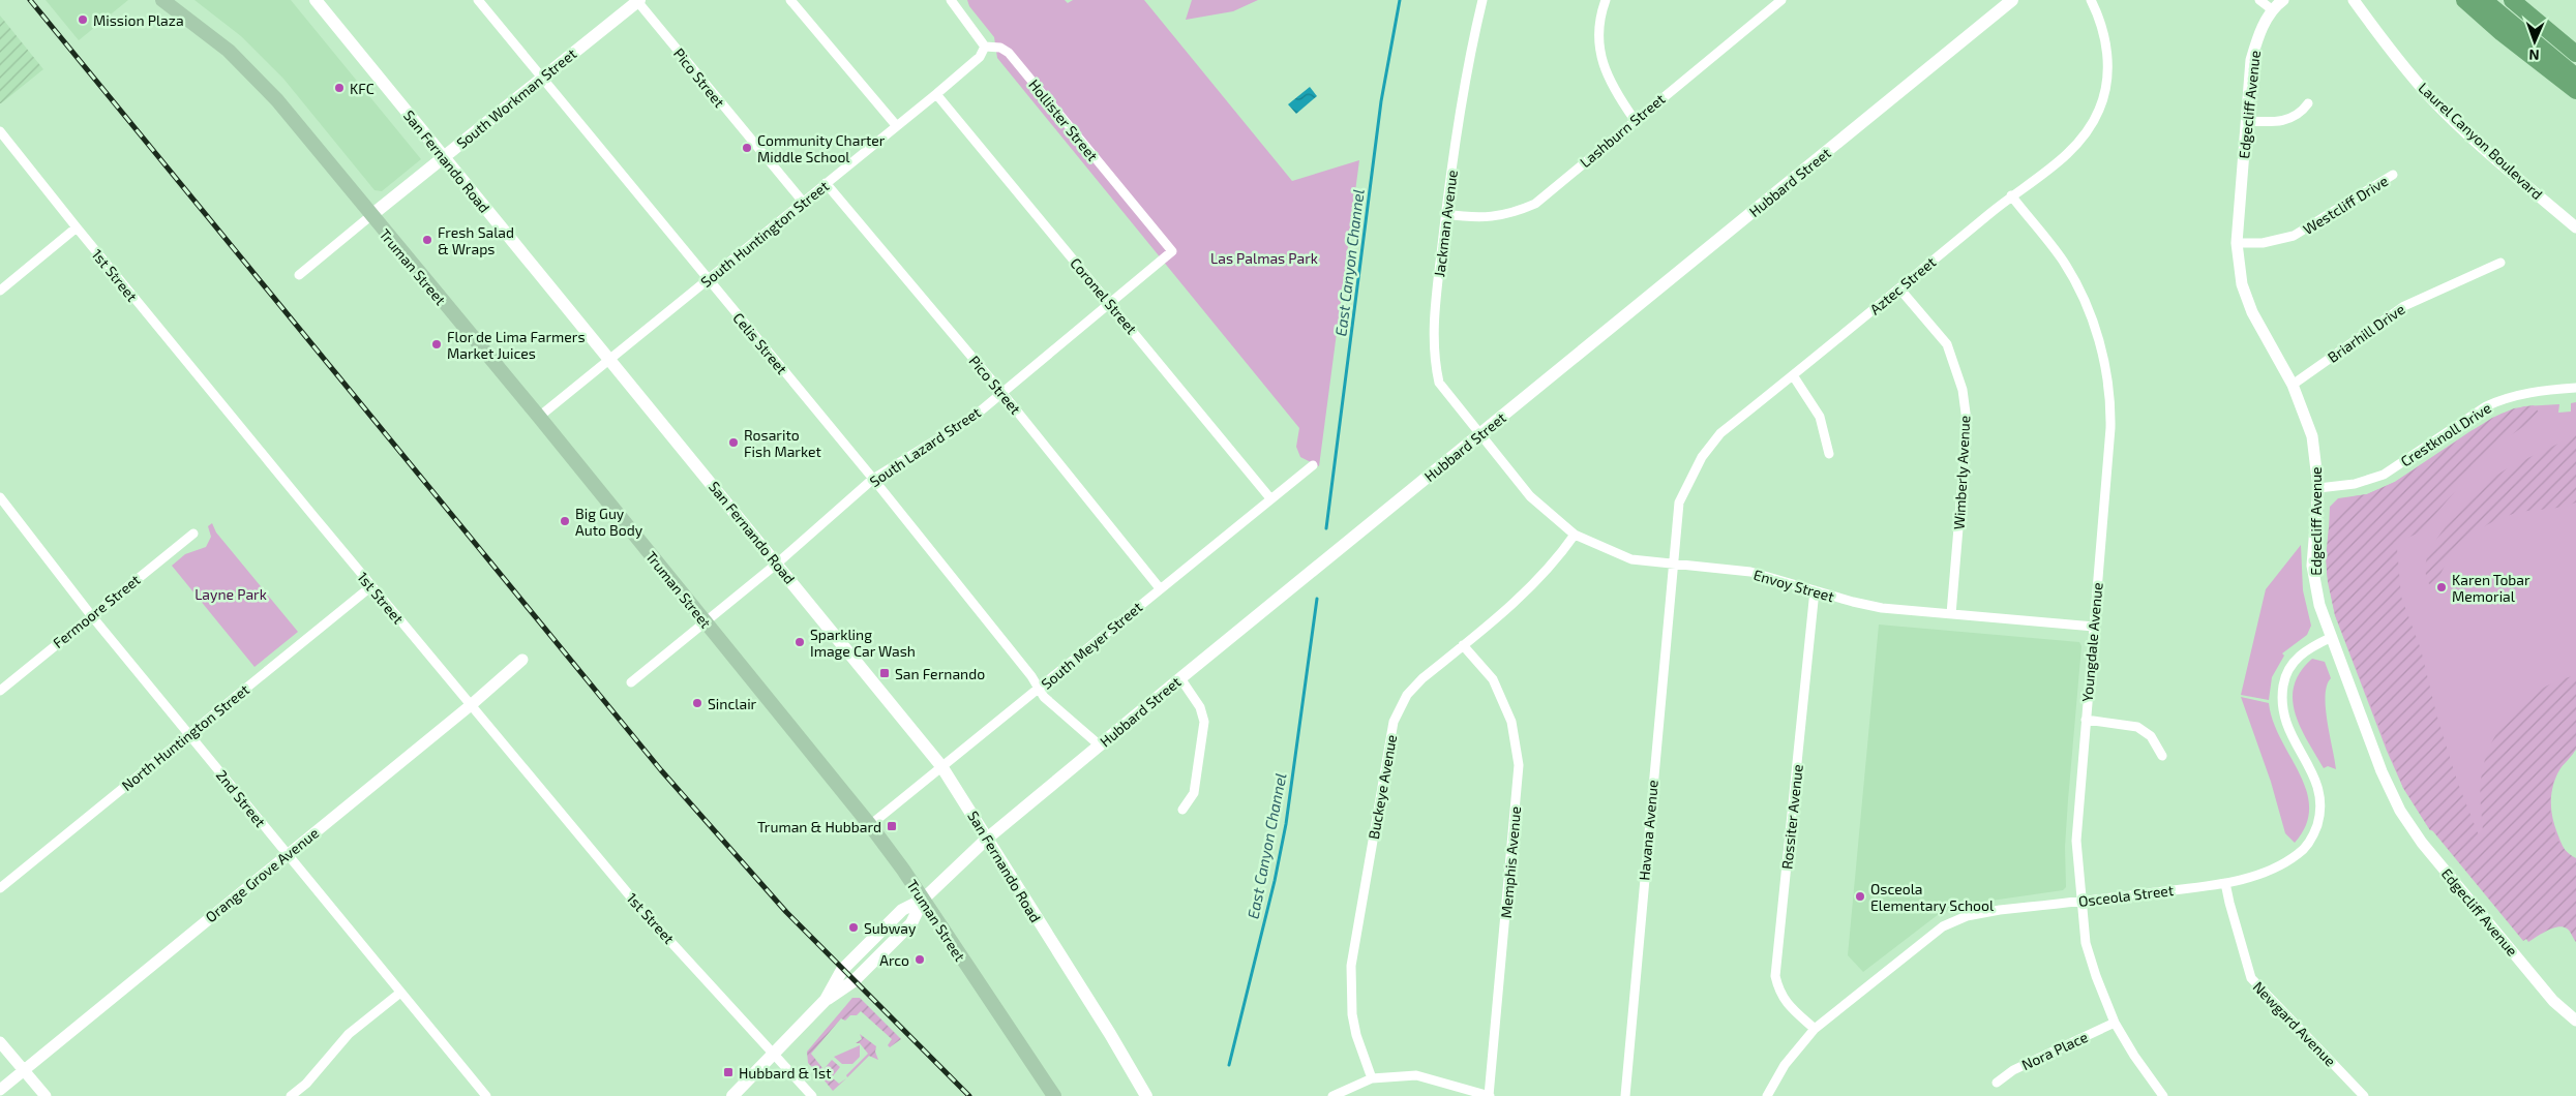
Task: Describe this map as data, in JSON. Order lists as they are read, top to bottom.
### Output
{
  "streets": {
    "main road": [
      "South Workman Street",
      "San Fernando Road",
      "Hubbard Street",
      "Truman Street"
    ],
    "street": [
      "Pico Street",
      "Edgecliff Avenue",
      "Hollister Street",
      "Lashburn Street",
      "Laurel Canyon Boulevard",
      "Westcliff Drive",
      "Jackman Avenue",
      "South Huntington Street",
      "1st Street",
      "Aztec Street",
      "Coronel Street",
      "Briarhill Drive",
      "Celis Street",
      "Crestknoll Drive",
      "South Lazard Street",
      "Wimberly Avenue",
      "Envoy Street",
      "Fermoore Street",
      "Youngdale Avenue",
      "South Meyer Street",
      "North Huntington Street",
      "Buckeye Avenue",
      "2nd Street",
      "Rossiter Avenue",
      "Havana Avenue",
      "Memphis Avenue",
      "Orange Grove Avenue",
      "Osceola Street",
      "Newgard Avenue",
      "Nora Place"
    ]
  },
  "crossings": [
    ["Pico Street", "South Workman Street"],
    ["Pico Street", "South Huntington Street"],
    ["Pico Street", "South Lazard Street"],
    ["Pico Street", "South Meyer Street"],
    ["South Workman Street", "San Fernando Road"],
    ["South Workman Street", "Truman Street"],
    ["South Workman Street", "Celis Street"],
    ["Edgecliff Avenue", "Westcliff Drive"],
    ["Edgecliff Avenue", "Briarhill Drive"],
    ["Edgecliff Avenue", "Crestknoll Drive"],
    ["Edgecliff Avenue", "Osceola Street"],
    ["Hollister Street", "South Huntington Street"],
    ["Hollister Street", "South Lazard Street"],
    ["Lashburn Street", "Jackman Avenue"],
    ["San Fernando Road", "Hubbard Street"],
    ["San Fernando Road", "South Huntington Street"],
    ["San Fernando Road", "South Lazard Street"],
    ["San Fernando Road", "South Meyer Street"],
    ["Hubbard Street", "Jackman Avenue"],
    ["Hubbard Street", "Truman Street"],
    ["Hubbard Street", "Celis Street"],
    ["Hubbard Street", "Envoy Street"],
    ["Jackman Avenue", "Envoy Street"],
    ["South Huntington Street", "Truman Street"],
    ["South Huntington Street", "Coronel Street"],
    ["South Huntington Street", "Celis Street"],
    ["Truman Street", "South Lazard Street"],
    ["Truman Street", "South Meyer Street"],
    ["1st Street", "North Huntington Street"],
    ["1st Street", "Orange Grove Avenue"],
    ["Aztec Street", "Wimberly Avenue"],
    ["Aztec Street", "Envoy Street"],
    ["Aztec Street", "Youngdale Avenue"],
    ["Aztec Street", "Havana Avenue"],
    ["Coronel Street", "South Lazard Street"],
    ["Coronel Street", "South Meyer Street"],
    ["Celis Street", "South Lazard Street"],
    ["Celis Street", "South Meyer Street"],
    ["Wimberly Avenue", "Envoy Street"],
    ["Envoy Street", "Youngdale Avenue"],
    ["Envoy Street", "Buckeye Avenue"],
    ["Envoy Street", "Rossiter Avenue"],
    ["Envoy Street", "Havana Avenue"],
    ["Fermoore Street", "2nd Street"],
    ["Youngdale Avenue", "Osceola Street"],
    ["Youngdale Avenue", "Nora Place"],
    ["North Huntington Street", "2nd Street"],
    ["Buckeye Avenue", "Memphis Avenue"],
    ["2nd Street", "Orange Grove Avenue"],
    ["Rossiter Avenue", "Osceola Street"],
    ["Osceola Street", "Newgard Avenue"]
  ],
  "water": ["East Canyon Channel"],
  "parks": ["Las Palmas Park", "Layne Park"],
  "places": {
    "other": [
      "Mission Plaza",
      "KFC",
      "Community Charter Middle School",
      "Fresh Salad & Wraps",
      "Flor de Lima Farmers Market Juices",
      "Rosarito Fish Market",
      "Big Guy Auto Body",
      "Karen Tobar Memorial",
      "Sparkling Image Car Wash",
      "Sinclair",
      "Osceola Elementary School",
      "Subway",
      "Arco"
    ],
    "transit": ["San Fernando", "Truman & Hubbard", "Hubbard & 1st"]
  },
  "north": "bottom"
}
